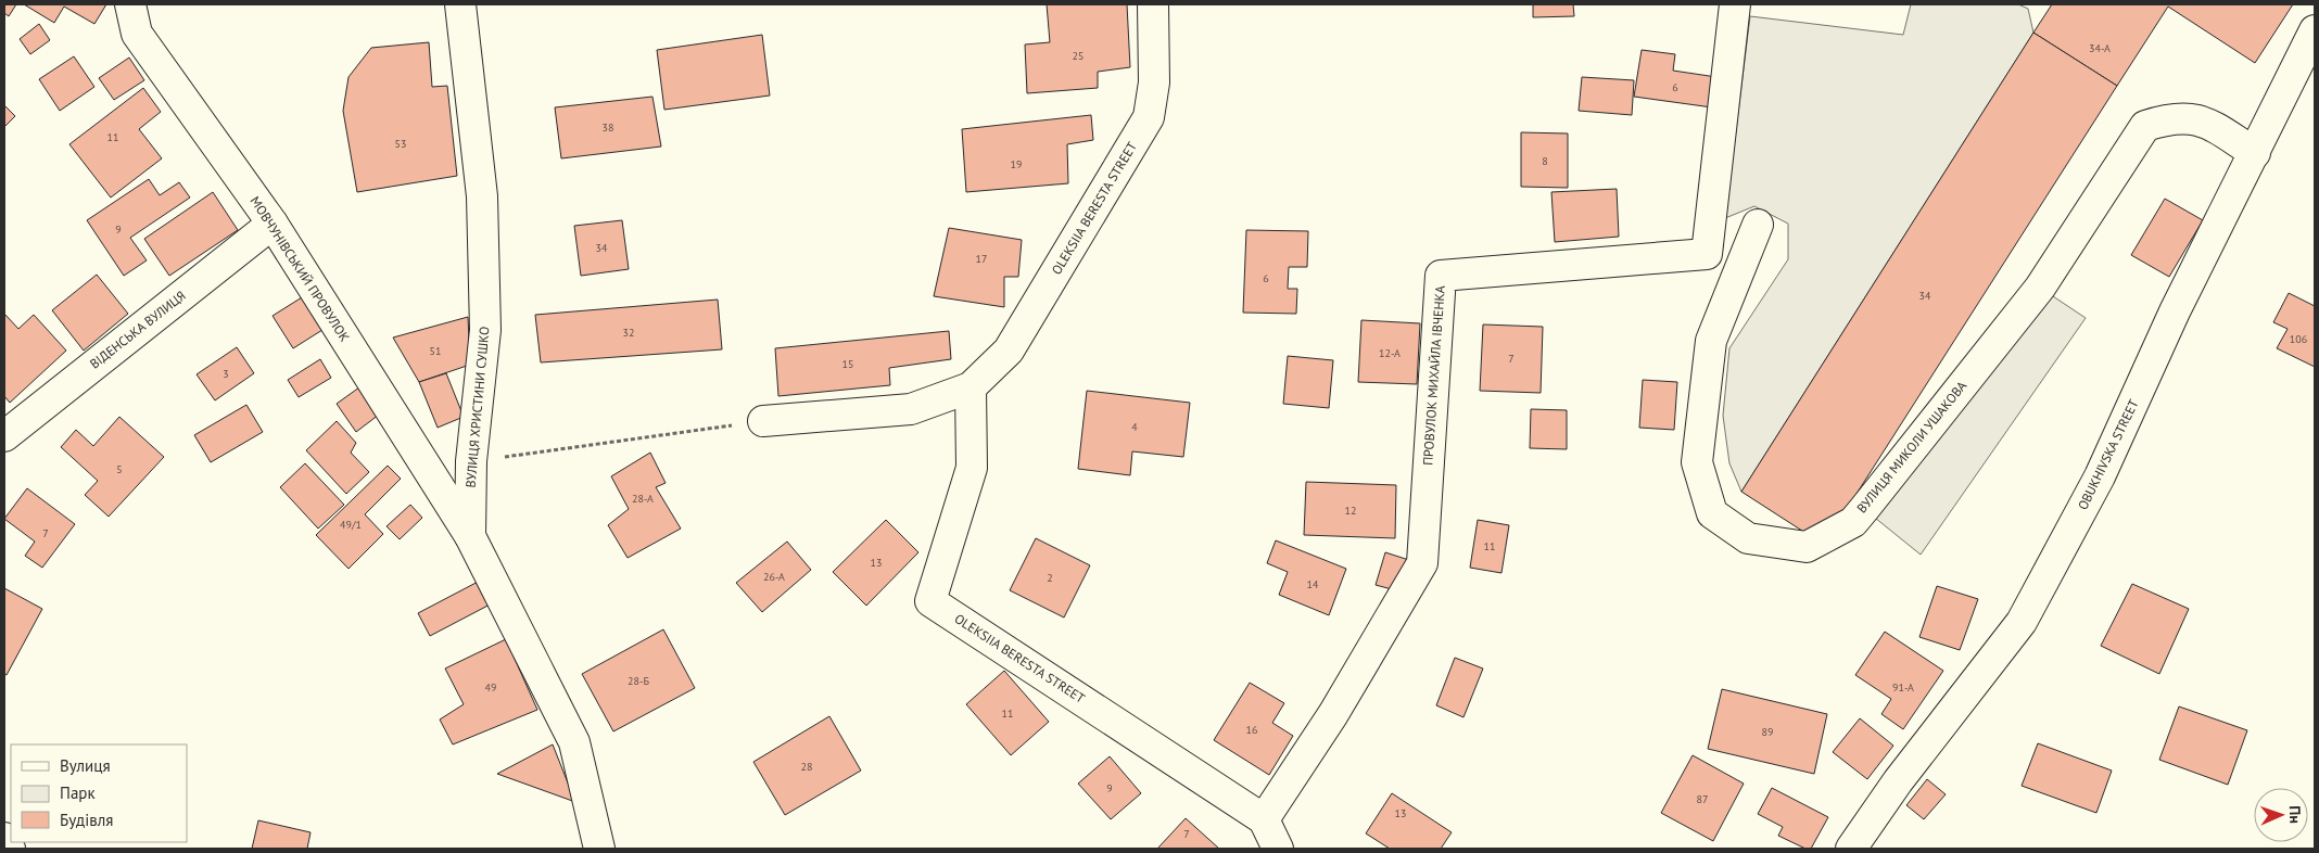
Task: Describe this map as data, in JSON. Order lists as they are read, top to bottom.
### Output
{
  "streets": {
    "street": [
      "OLEKSIIA BERESTA STREET",
      "МОВЧУНІВСЬКИЙ ПРОВУЛОК",
      "ВІДЕНСЬКА ВУЛИЦЯ",
      "ПРОВУЛОК МИХАЙЛА ІВЧЕНКА",
      "ВУЛИЦЯ ХРИСТИНИ СУШКО",
      "ВУЛИЦЯ МИКОЛИ УШАКОВА",
      "OBUKHIVSKA STREET"
    ]
  },
  "crossings": [
    ["OLEKSIIA BERESTA STREET", "ПРОВУЛОК МИХАЙЛА ІВЧЕНКА"],
    ["МОВЧУНІВСЬКИЙ ПРОВУЛОК", "ВІДЕНСЬКА ВУЛИЦЯ"],
    ["МОВЧУНІВСЬКИЙ ПРОВУЛОК", "ВУЛИЦЯ ХРИСТИНИ СУШКО"],
    ["ВУЛИЦЯ МИКОЛИ УШАКОВА", "OBUKHIVSKA STREET"]
  ],
  "house_numbers": [
    "34-А",
    "25",
    "6",
    "38",
    "11",
    "53",
    "8",
    "19",
    "9",
    "34",
    "17",
    "6",
    "34",
    "32",
    "106",
    "51",
    "12-А",
    "7",
    "15",
    "3",
    "4",
    "5",
    "28-А",
    "12",
    "49/1",
    "7",
    "11",
    "13",
    "26-А",
    "2",
    "14",
    "28-Б",
    "49",
    "91-А",
    "11",
    "16",
    "89",
    "28",
    "9",
    "87",
    "13",
    "7"
  ],
  "legend": ["Вулиця", "Парк", "Будівля"],
  "north": "right"
}
